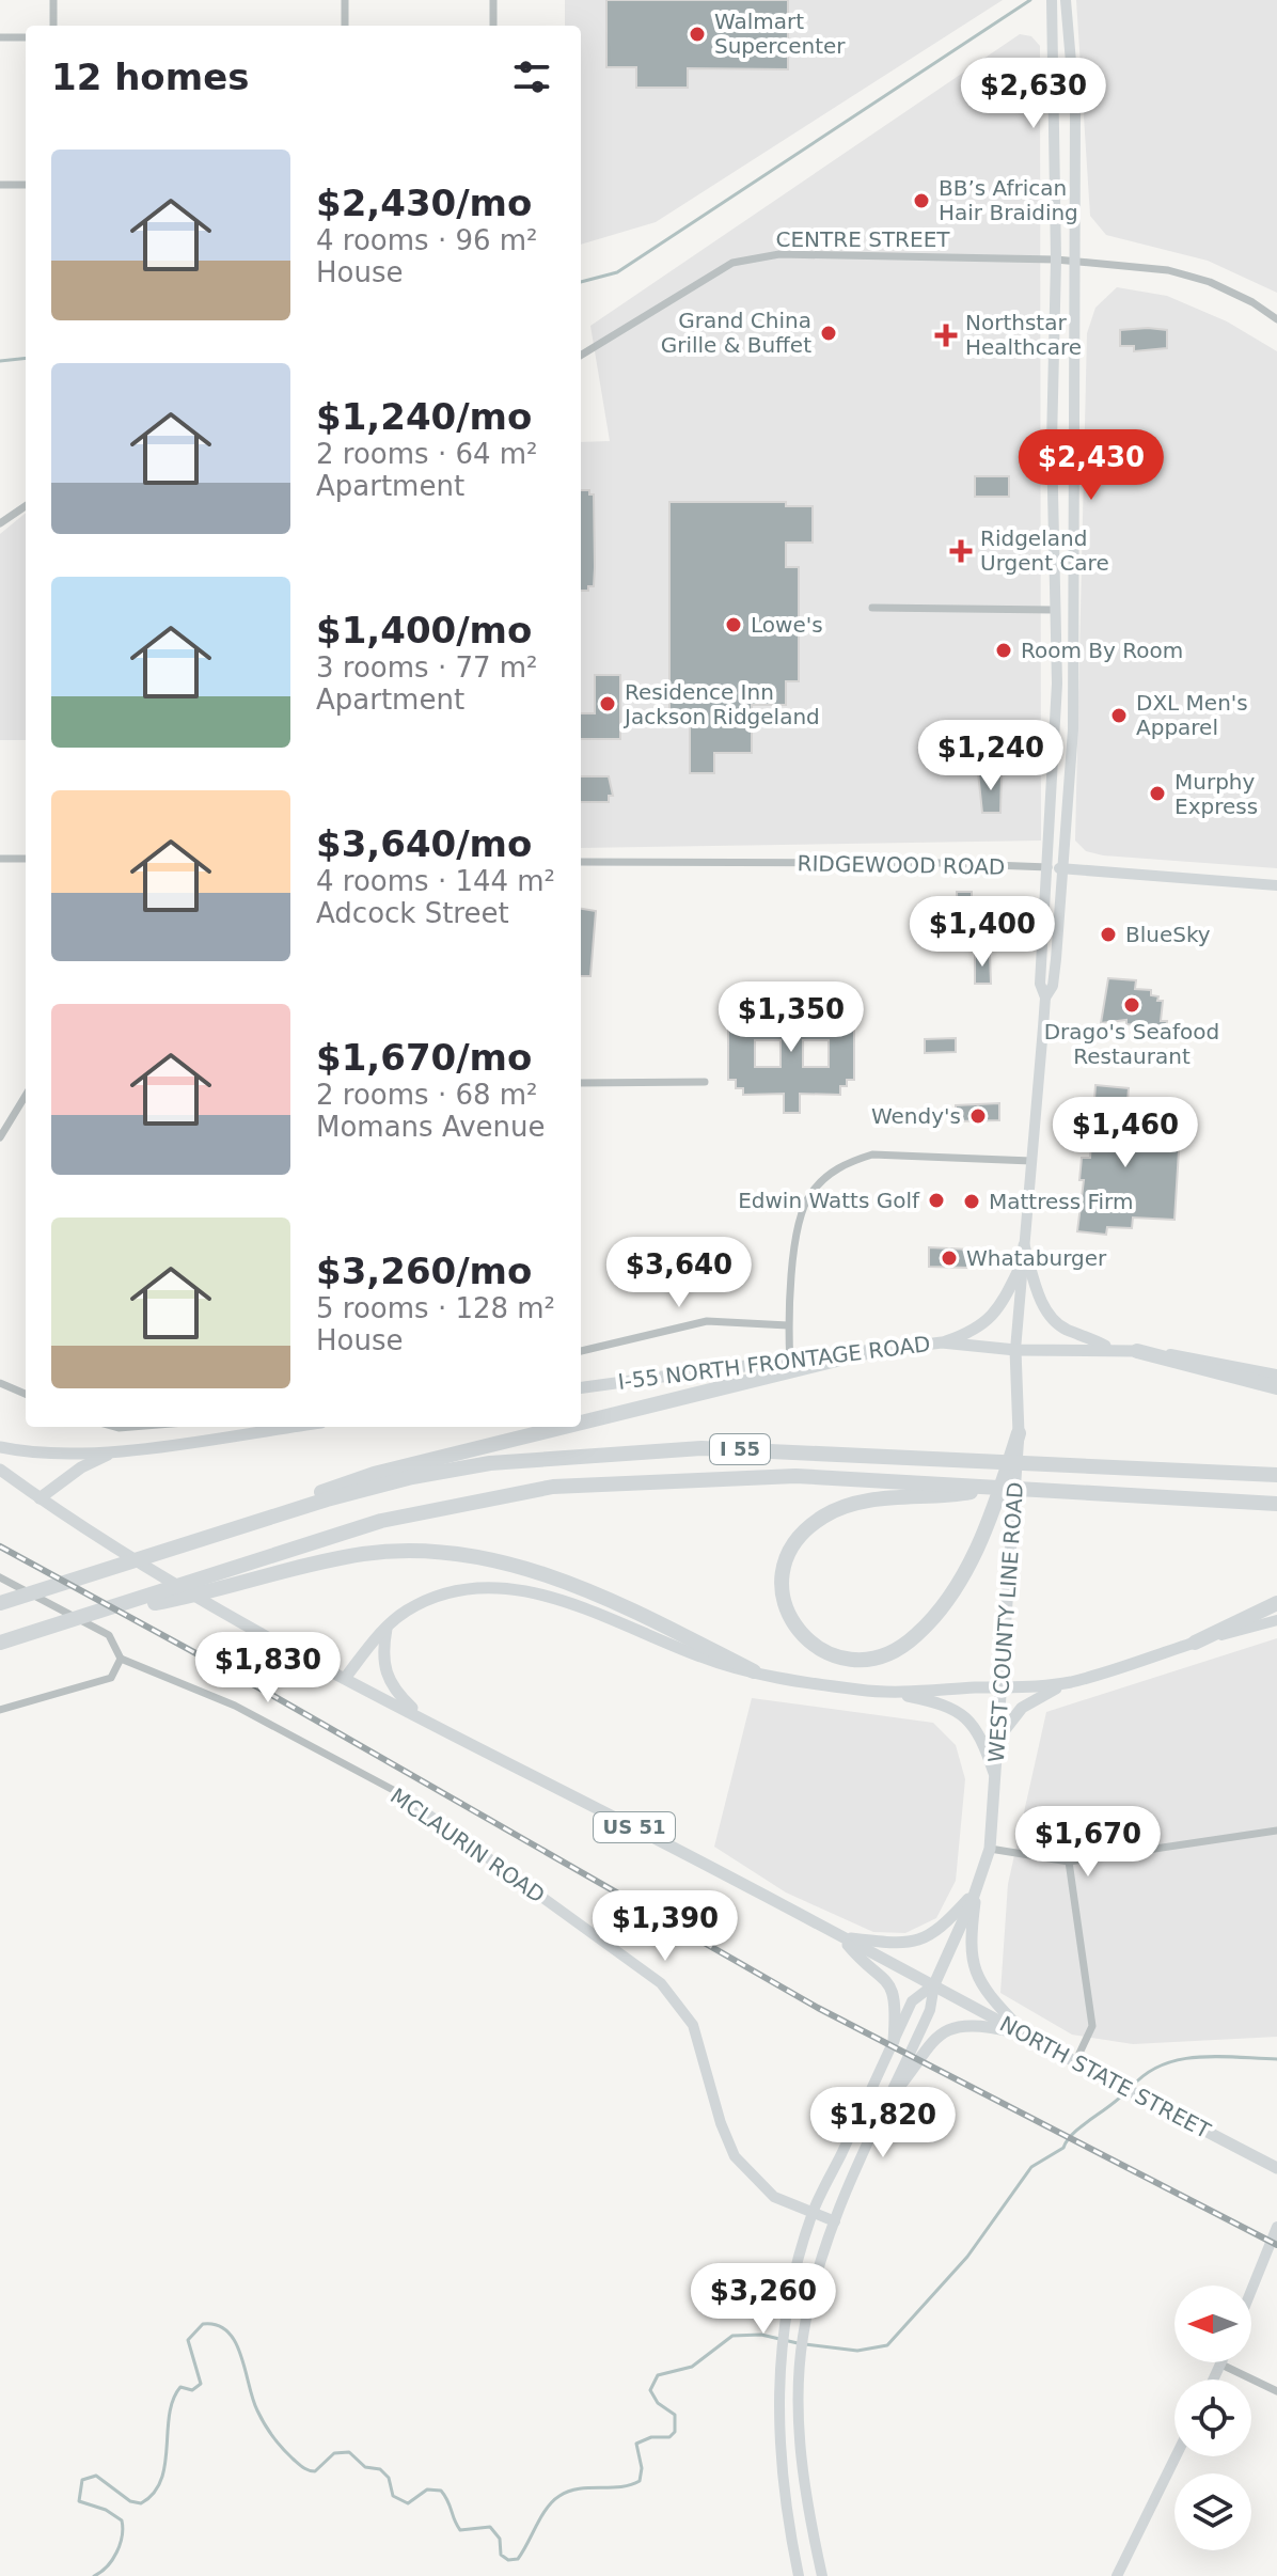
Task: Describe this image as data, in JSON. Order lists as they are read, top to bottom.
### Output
{
  "streets": {
    "highway": ["I 55"],
    "main road": [
      "I-55 NORTH FRONTAGE ROAD",
      "WEST COUNTY LINE ROAD",
      "US 51",
      "NORTH STATE STREET"
    ],
    "street": ["CENTRE STREET", "RIDGEWOOD ROAD", "MCLAURIN ROAD"]
  },
  "crossings": [
    ["I-55 NORTH FRONTAGE ROAD", "WEST COUNTY LINE ROAD"],
    ["WEST COUNTY LINE ROAD", "US 51"],
    ["WEST COUNTY LINE ROAD", "MCLAURIN ROAD"],
    ["WEST COUNTY LINE ROAD", "NORTH STATE STREET"],
    ["US 51", "NORTH STATE STREET"]
  ],
  "places": {
    "other": [
      "Walmart Supercenter",
      "BB’s African Hair Braiding",
      "Grand China Grille & Buffet",
      "Lowe's",
      "Room By Room",
      "Residence Inn Jackson Ridgeland",
      "DXL Men's Apparel",
      "Murphy Express",
      "BlueSky",
      "Drago's Seafood Restaurant",
      "Wendy's",
      "Edwin Watts Golf",
      "Mattress Firm",
      "Whataburger"
    ],
    "health": ["Northstar Healthcare", "Ridgeland Urgent Care"]
  },
  "north": "left",
  "page": {
    "heading": "12 homes",
    "price": [
      "$2,630",
      "$2,430",
      "$1,240",
      "$1,400",
      "$1,350",
      "$1,460",
      "$3,640",
      "$1,830",
      "$1,670",
      "$1,390",
      "$1,820",
      "$3,260"
    ],
    "list": [
      {
        "name": "$2,430/mo",
        "note": "4 rooms · 96 m² · House"
      },
      {
        "name": "$1,240/mo",
        "note": "2 rooms · 64 m² · Apartment"
      },
      {
        "name": "$1,400/mo",
        "note": "3 rooms · 77 m² · Apartment"
      },
      {
        "name": "$3,640/mo",
        "note": "4 rooms · 144 m² · Adcock Street"
      },
      {
        "name": "$1,670/mo",
        "note": "2 rooms · 68 m² · Momans Avenue"
      },
      {
        "name": "$3,260/mo",
        "note": "5 rooms · 128 m² · House"
      }
    ]
  }
}
